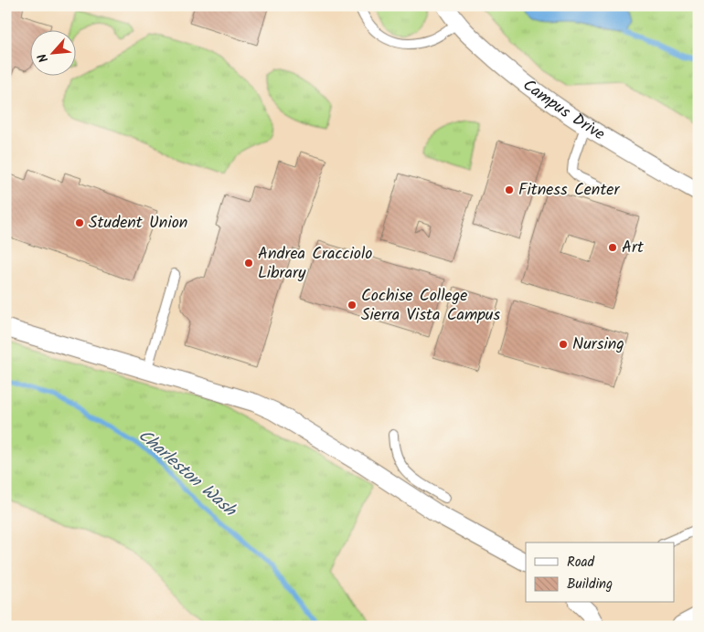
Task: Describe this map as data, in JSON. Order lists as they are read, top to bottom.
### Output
{
  "streets": {
    "street": ["Campus Drive"]
  },
  "water": ["Charleston Wash"],
  "places": [
    "Fitness Center",
    "Student Union",
    "Art",
    "Andrea Cracciolo Library",
    "Cochise College Sierra Vista Campus",
    "Nursing"
  ],
  "legend": ["Road", "Building"],
  "north": "bottom left"
}
